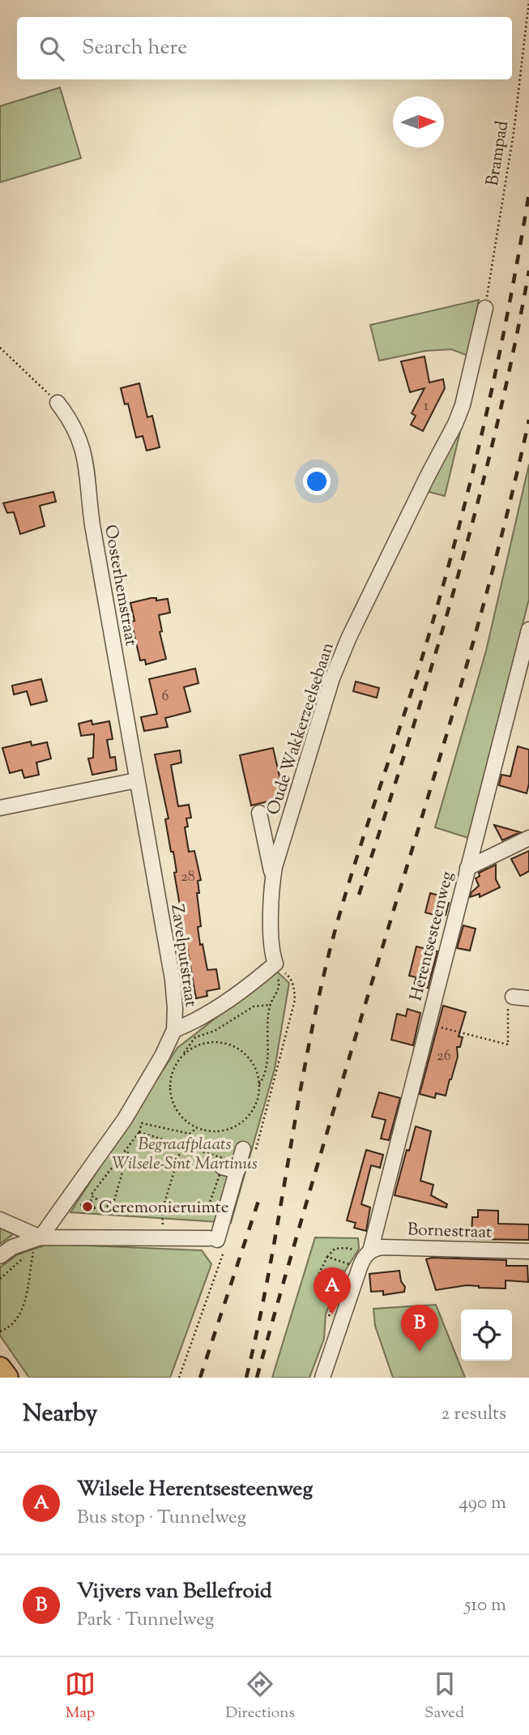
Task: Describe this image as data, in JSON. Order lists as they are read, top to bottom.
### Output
{
  "streets": {
    "street": [
      "Oosterhemstraat",
      "Oude Wakkerzeelsebaan",
      "Herentsesteenweg",
      "Zavelputstraat",
      "Bornestraat"
    ],
    "path": ["Brampad"]
  },
  "crossings": [
    ["Brampad", "Oude Wakkerzeelsebaan"],
    ["Oosterhemstraat", "Zavelputstraat"],
    ["Oude Wakkerzeelsebaan", "Zavelputstraat"],
    ["Herentsesteenweg", "Bornestraat"]
  ],
  "parks": ["Begraafplaats Wilsele-Sint Martinus"],
  "places": ["Ceremonieruimte"],
  "house_numbers": [
    "1",
    "6",
    "28",
    "26"
  ],
  "north": "right",
  "page": {
    "search": "Search here",
    "pins": ["A", "B"],
    "heading": ["Nearby", "2 results"],
    "list": [
      {
        "mark": "A",
        "name": "Wilsele Herentsesteenweg",
        "note": "Bus stop · Tunnelweg",
        "value": "490 m"
      },
      {
        "mark": "B",
        "name": "Vijvers van Bellefroid",
        "note": "Park · Tunnelweg",
        "value": "510 m"
      }
    ],
    "nav": ["Map", "Directions", "Saved"]
  }
}
